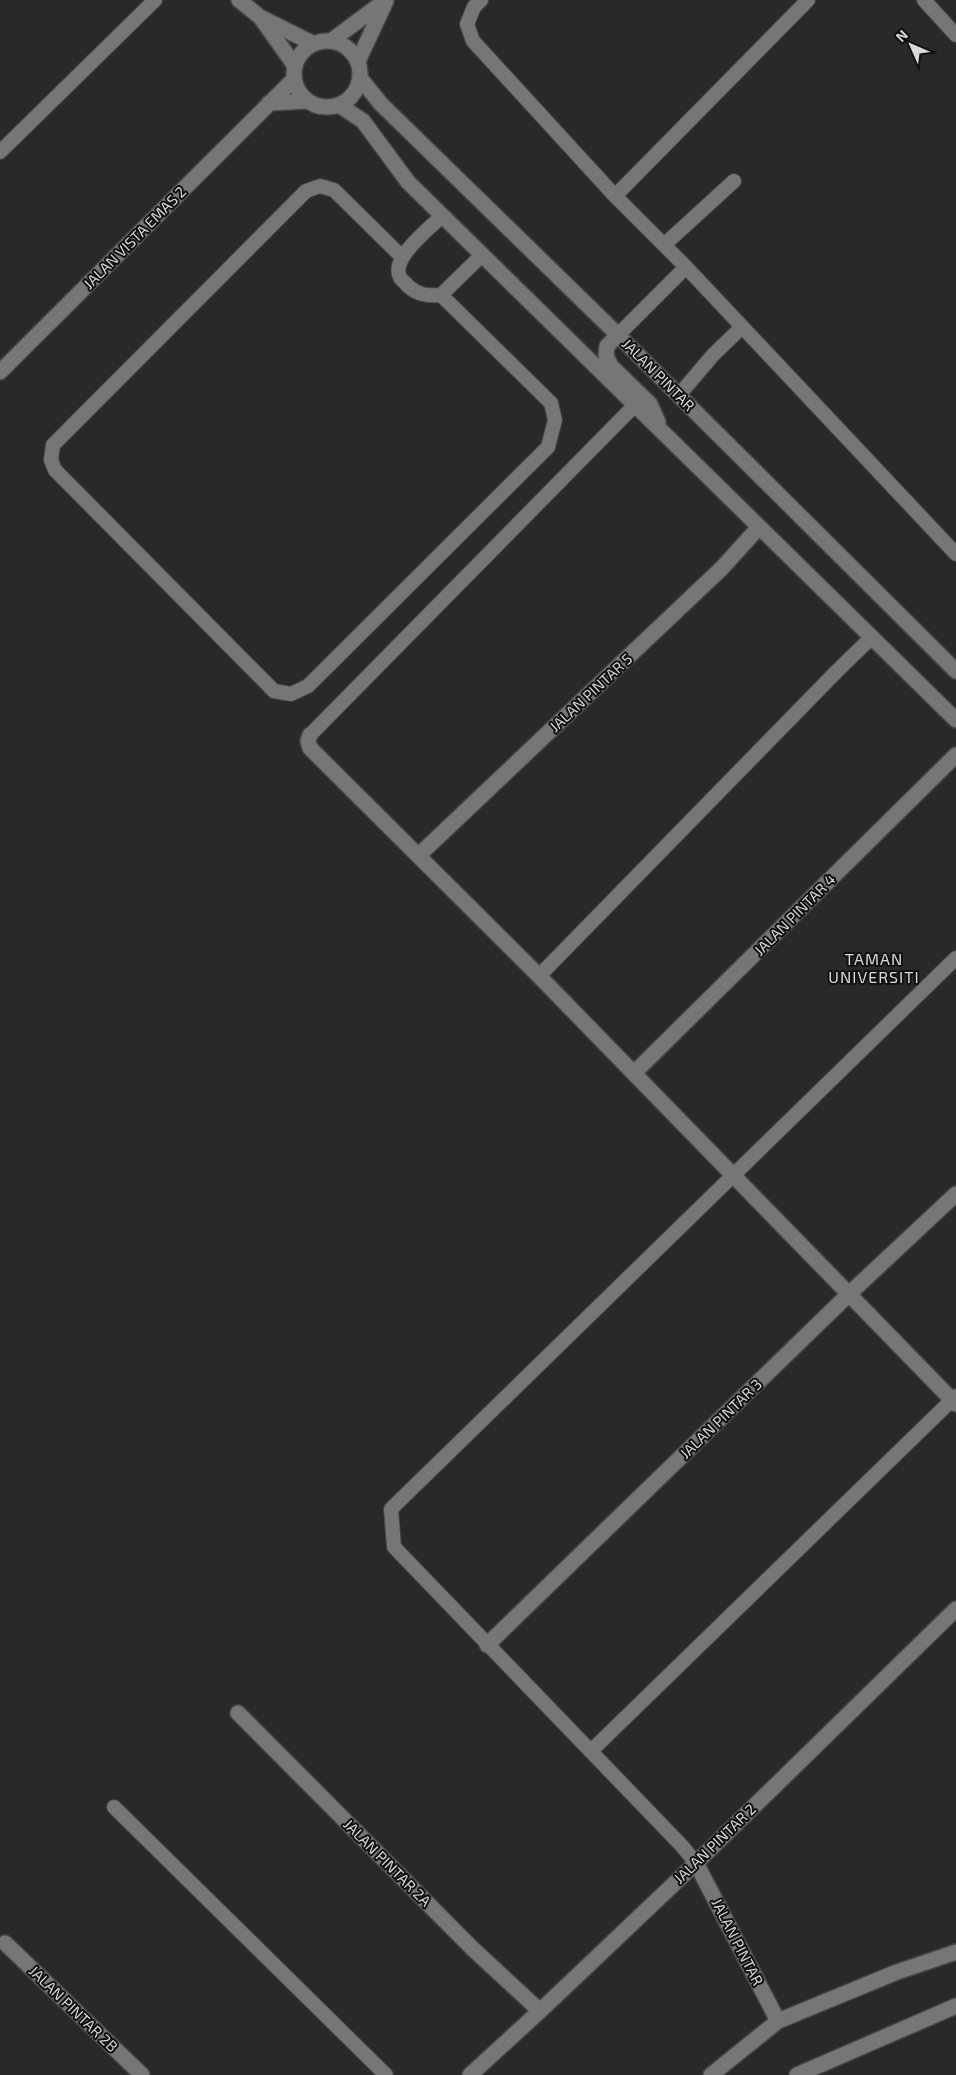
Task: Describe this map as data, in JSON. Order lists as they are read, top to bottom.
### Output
{
  "streets": {
    "street": [
      "JALAN VISTA EMAS 2",
      "JALAN PINTAR",
      "JALAN PINTAR 5",
      "JALAN PINTAR 4",
      "JALAN PINTAR 3",
      "JALAN PINTAR 2",
      "JALAN PINTAR 2A",
      "JALAN PINTAR 2B"
    ]
  },
  "crossings": [
    ["JALAN VISTA EMAS 2", "JALAN PINTAR"],
    ["JALAN PINTAR", "JALAN PINTAR 2"],
    ["JALAN PINTAR 2", "JALAN PINTAR 2A"]
  ],
  "districts": ["TAMAN UNIVERSITI"],
  "north": "top left"
}
